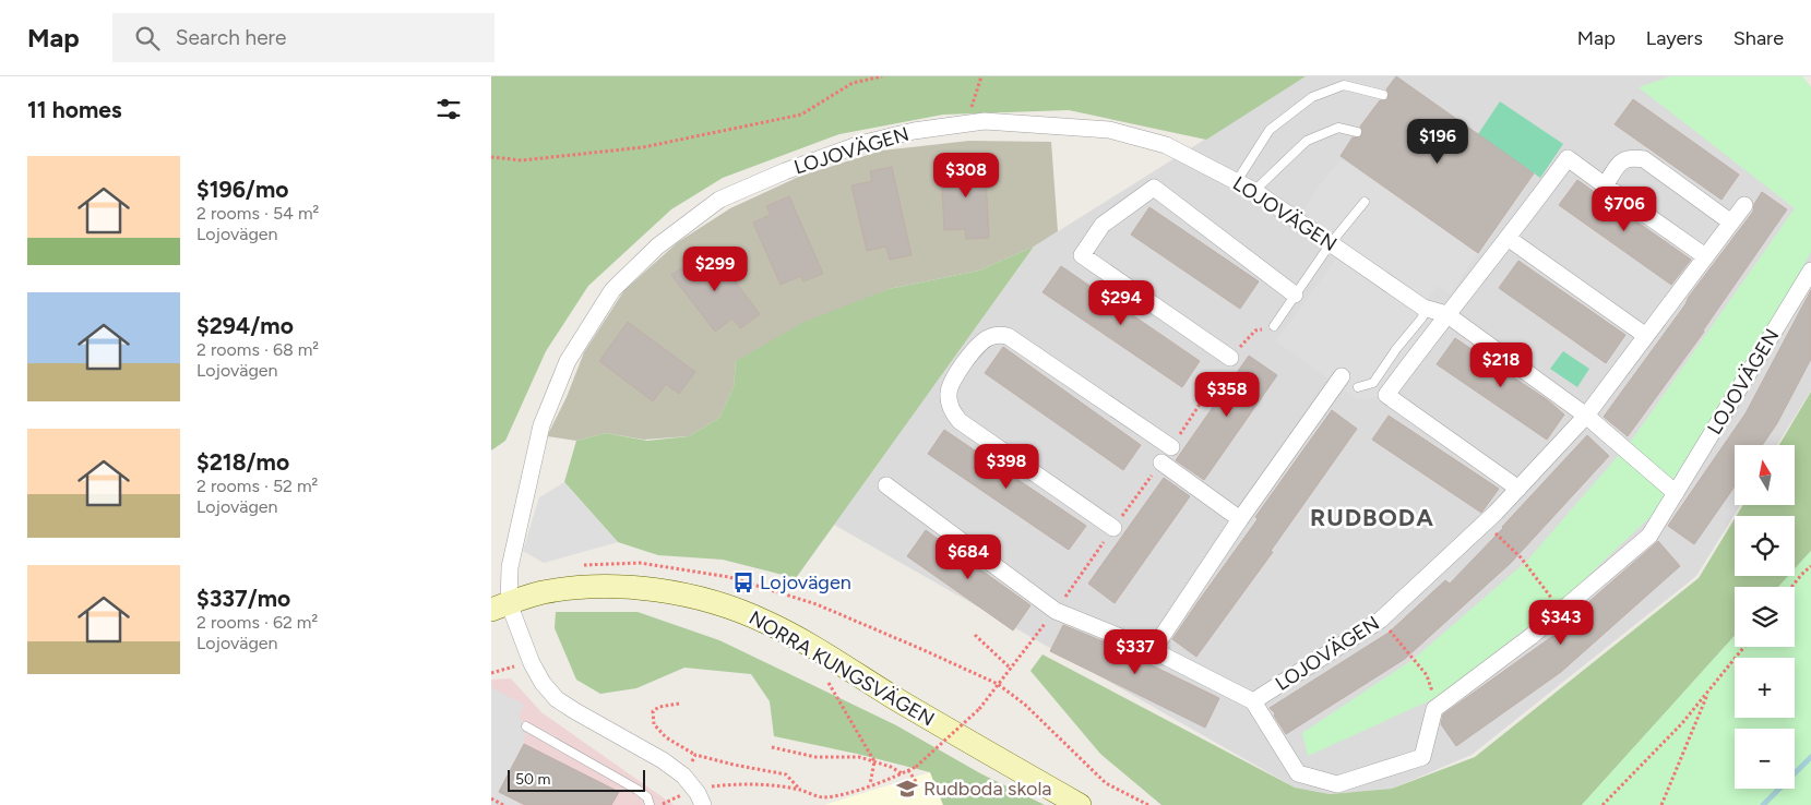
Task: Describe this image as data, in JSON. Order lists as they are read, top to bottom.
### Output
{
  "streets": {
    "main road": ["NORRA KUNGSVÄGEN"],
    "street": ["LOJOVÄGEN"]
  },
  "crossings": [
    ["LOJOVÄGEN", "NORRA KUNGSVÄGEN"]
  ],
  "districts": ["RUDBODA"],
  "places": {
    "bus stop": ["Lojovägen"],
    "school or university": ["Rudboda skola"]
  },
  "scale_bar": "50 m",
  "north": "top",
  "page": {
    "header": "Map",
    "search": "Search here",
    "nav": ["Map", "Layers", "Share"],
    "heading": "11 homes",
    "price": [
      "$196",
      "$308",
      "$706",
      "$299",
      "$294",
      "$218",
      "$358",
      "$398",
      "$684",
      "$343",
      "$337"
    ],
    "list": [
      {
        "name": "$196/mo",
        "note": "2 rooms · 54 m² · Lojovägen"
      },
      {
        "name": "$294/mo",
        "note": "2 rooms · 68 m² · Lojovägen"
      },
      {
        "name": "$218/mo",
        "note": "2 rooms · 52 m² · Lojovägen"
      },
      {
        "name": "$337/mo",
        "note": "2 rooms · 62 m² · Lojovägen"
      }
    ],
    "map_buttons": ["+", "−"],
    "scale": "50 m"
  }
}
